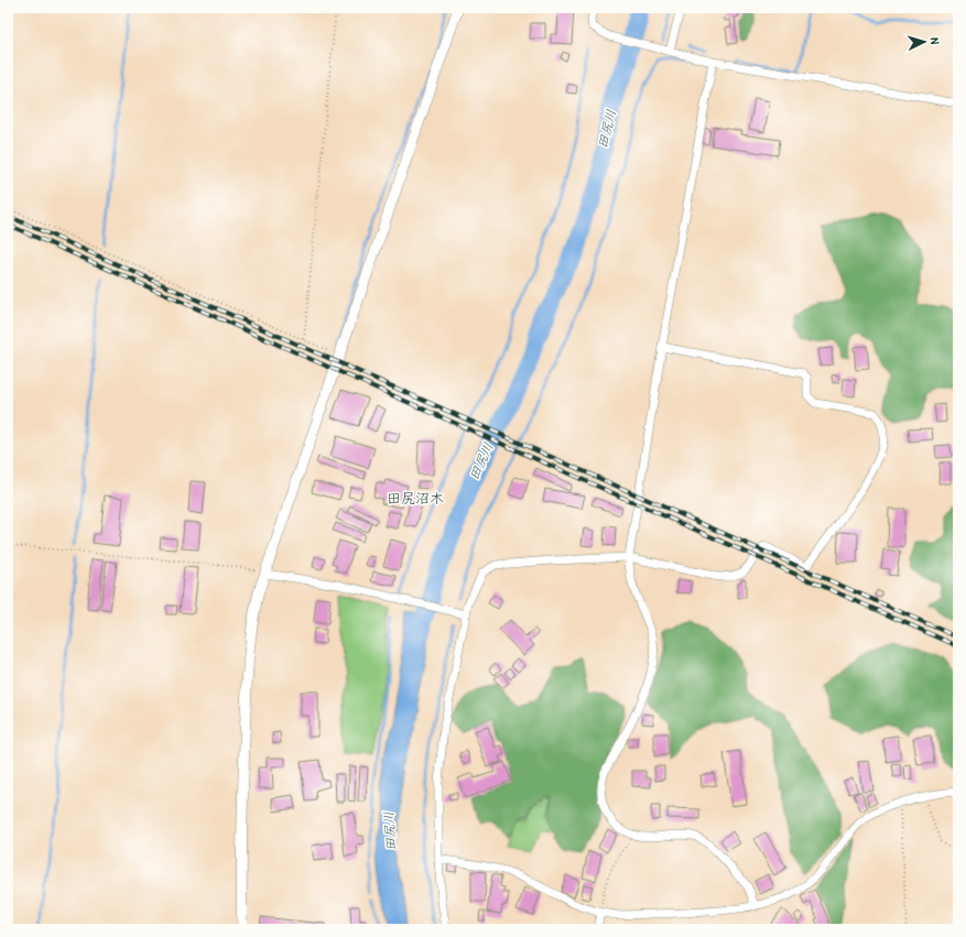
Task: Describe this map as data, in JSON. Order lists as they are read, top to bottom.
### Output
{
  "districts": ["田尻沼木"],
  "water": ["田尻川"],
  "north": "right"
}
